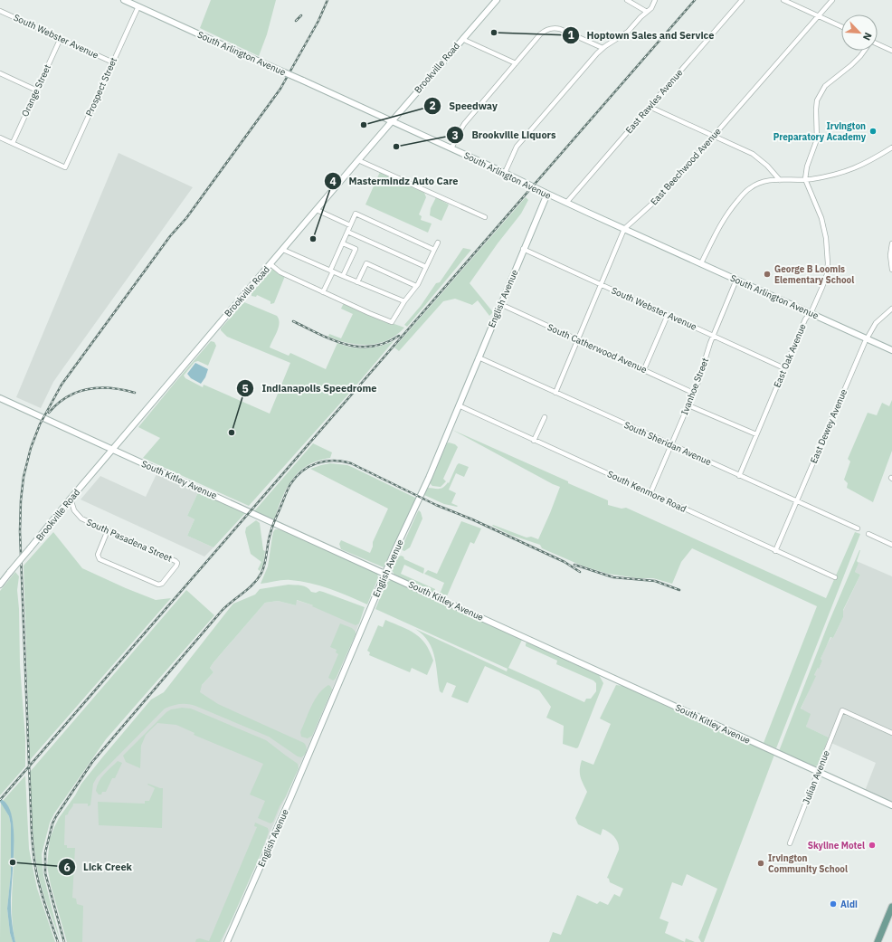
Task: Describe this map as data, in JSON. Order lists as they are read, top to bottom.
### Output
{
  "streets": {
    "street": [
      "South Webster Avenue",
      "South Arlington Avenue",
      "Brookville Road",
      "Prospect Street",
      "Orange Street",
      "East Rawles Avenue",
      "East Beechwood Avenue",
      "English Avenue",
      "South Catherwood Avenue",
      "East Oak Avenue",
      "Ivanhoe Street",
      "East Dewey Avenue",
      "South Sheridan Avenue",
      "South Kitley Avenue",
      "South Kenmore Road",
      "South Pasadena Street",
      "Julian Avenue"
    ]
  },
  "crossings": [
    ["South Webster Avenue", "Prospect Street"],
    ["South Webster Avenue", "Orange Street"],
    ["South Webster Avenue", "East Beechwood Avenue"],
    ["South Webster Avenue", "English Avenue"],
    ["South Webster Avenue", "East Oak Avenue"],
    ["South Webster Avenue", "Ivanhoe Street"],
    ["South Arlington Avenue", "Brookville Road"],
    ["South Arlington Avenue", "Prospect Street"],
    ["South Arlington Avenue", "East Rawles Avenue"],
    ["South Arlington Avenue", "East Beechwood Avenue"],
    ["South Arlington Avenue", "English Avenue"],
    ["South Arlington Avenue", "East Oak Avenue"],
    ["South Arlington Avenue", "Ivanhoe Street"],
    ["South Arlington Avenue", "East Dewey Avenue"],
    ["Brookville Road", "South Kitley Avenue"],
    ["Brookville Road", "South Pasadena Street"],
    ["Prospect Street", "Orange Street"],
    ["East Beechwood Avenue", "South Catherwood Avenue"],
    ["East Beechwood Avenue", "South Sheridan Avenue"],
    ["English Avenue", "South Catherwood Avenue"],
    ["English Avenue", "South Sheridan Avenue"],
    ["English Avenue", "South Kitley Avenue"],
    ["English Avenue", "South Kenmore Road"],
    ["South Catherwood Avenue", "Ivanhoe Street"],
    ["East Oak Avenue", "South Sheridan Avenue"],
    ["Ivanhoe Street", "South Sheridan Avenue"],
    ["Ivanhoe Street", "South Kenmore Road"],
    ["East Dewey Avenue", "South Sheridan Avenue"],
    ["East Dewey Avenue", "South Kenmore Road"],
    ["South Kitley Avenue", "Julian Avenue"]
  ],
  "places": [
    "Hoptown Sales and Service",
    "Speedway",
    "Irvington Preparatory Academy",
    "Brookville Liquors",
    "Mastermindz Auto Care",
    "George B Loomis Elementary School",
    "Indianapolis Speedrome",
    "Skyline Motel",
    "Lick Creek",
    "Irvington Community School",
    "Aldi"
  ],
  "north": "bottom right"
}
